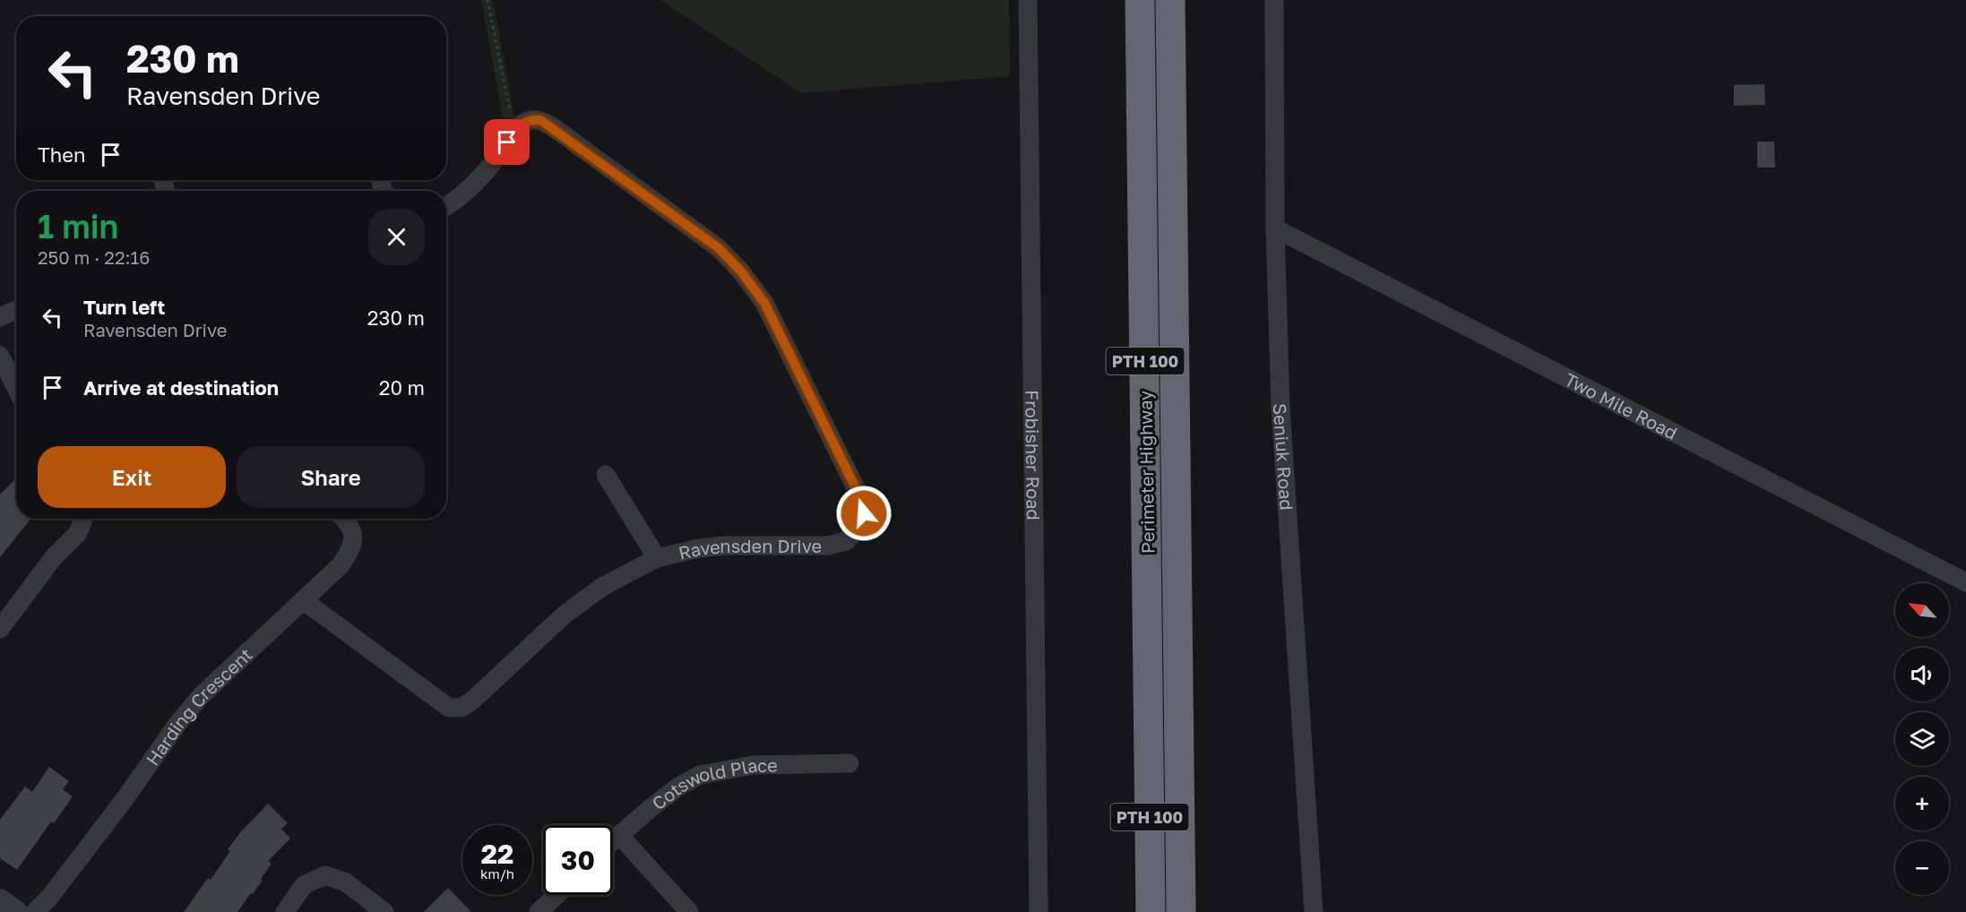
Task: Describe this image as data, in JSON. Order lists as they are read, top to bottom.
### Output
{
  "streets": {
    "highway": ["PTH 100", "Perimeter Highway"],
    "street": [
      "Two Mile Road",
      "Frobisher Road",
      "Seniuk Road",
      "Ravensden Drive",
      "Harding Crescent",
      "Cotswold Place"
    ]
  },
  "crossings": [
    ["Two Mile Road", "Seniuk Road"],
    ["Ravensden Drive", "Harding Crescent"]
  ],
  "north": "top left",
  "page": {
    "turn": ["230 m", "Ravensden Drive"],
    "then": "Then",
    "heading": ["1 min", "250 m · 22:16"],
    "list": [
      {
        "name": "Turn left",
        "note": "Ravensden Drive",
        "value": "230 m"
      },
      {
        "name": "Arrive at destination",
        "value": "20 m"
      }
    ],
    "buttons": ["Exit", "Share"],
    "map_buttons": ["+", "−"],
    "speed": "22 km/h",
    "limit": "30"
  }
}
